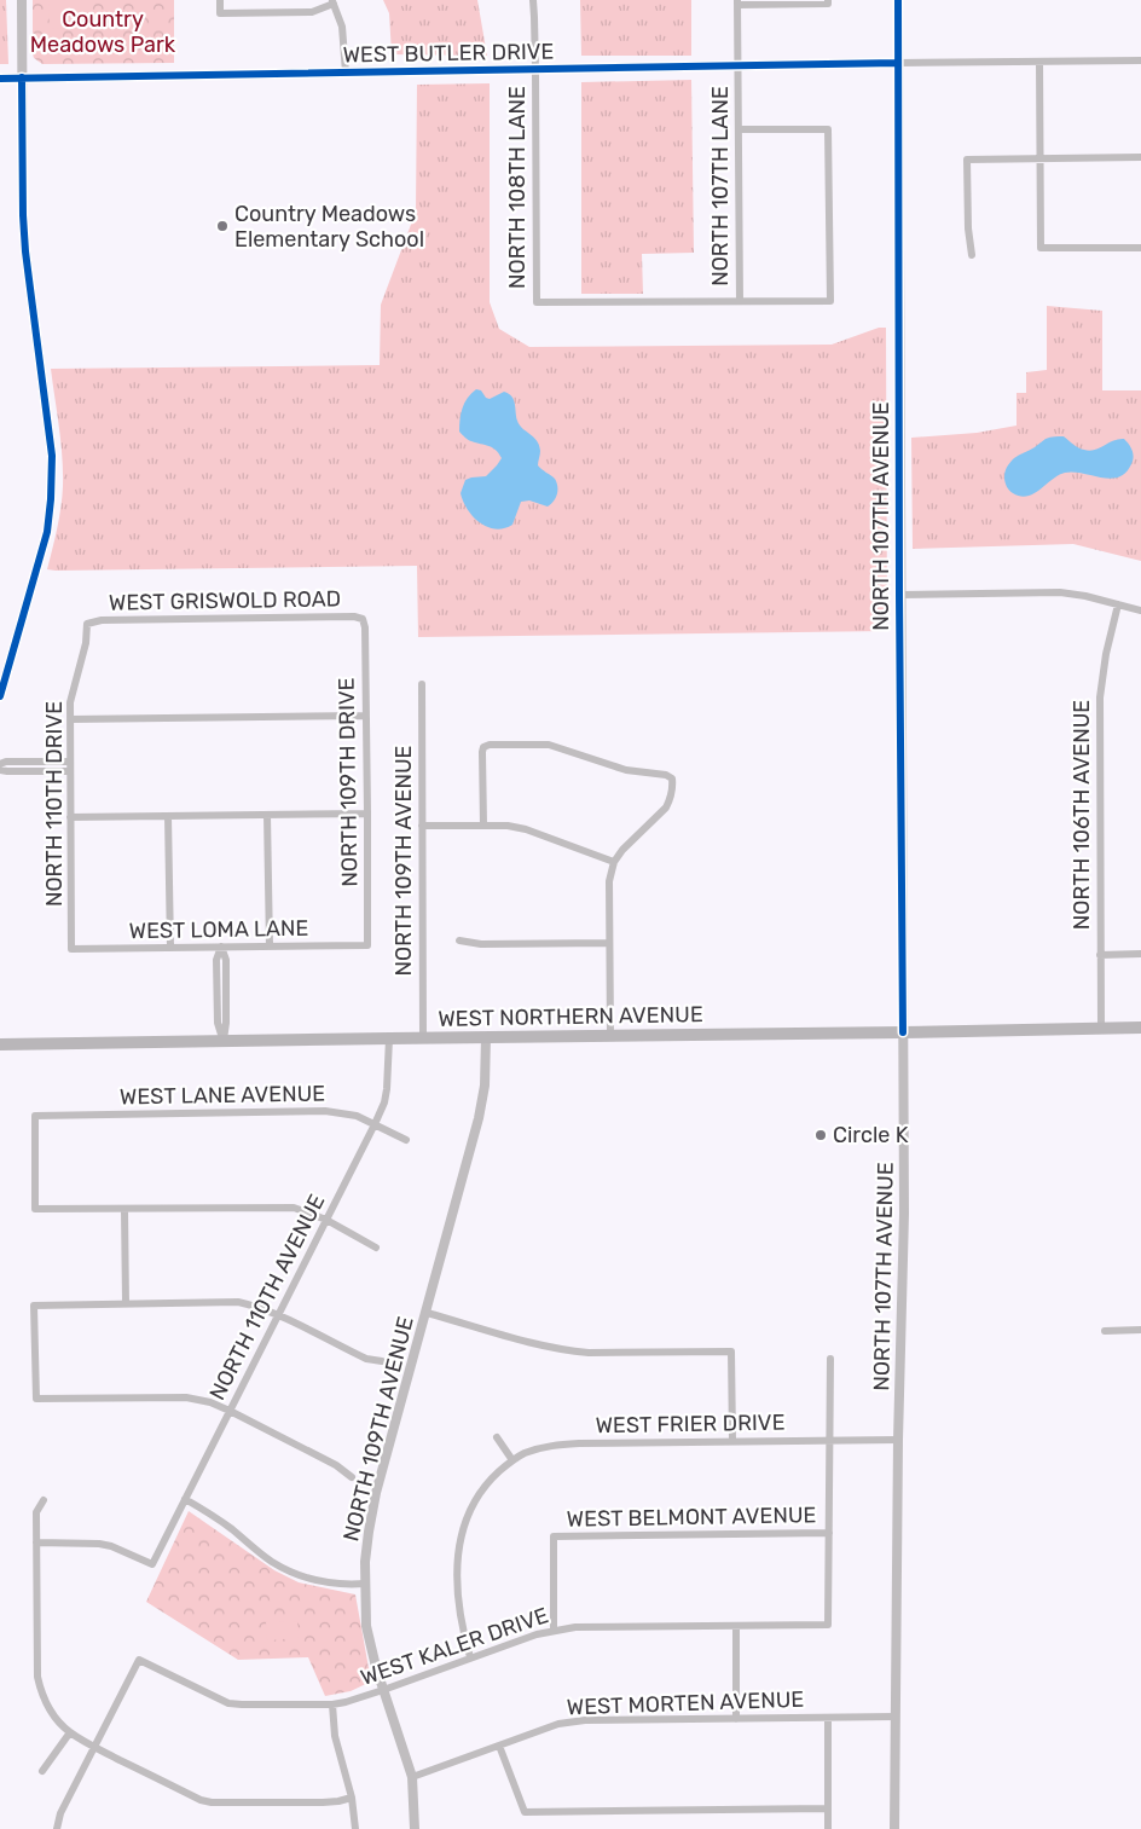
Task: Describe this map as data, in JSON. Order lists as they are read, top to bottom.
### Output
{
  "streets": {
    "main road": ["WEST NORTHERN AVENUE"],
    "street": [
      "WEST BUTLER DRIVE",
      "NORTH 107TH LANE",
      "NORTH 108TH LANE",
      "NORTH 107TH AVENUE",
      "WEST GRISWOLD ROAD",
      "NORTH 109TH DRIVE",
      "NORTH 110TH DRIVE",
      "NORTH 106TH AVENUE",
      "NORTH 109TH AVENUE",
      "WEST LOMA LANE",
      "WEST LANE AVENUE",
      "NORTH 110TH AVENUE",
      "WEST FRIER DRIVE",
      "WEST BELMONT AVENUE",
      "WEST KALER DRIVE",
      "WEST MORTEN AVENUE"
    ]
  },
  "crossings": [
    ["WEST BUTLER DRIVE", "NORTH 107TH LANE"],
    ["WEST BUTLER DRIVE", "NORTH 108TH LANE"],
    ["WEST BUTLER DRIVE", "NORTH 107TH AVENUE"],
    ["NORTH 107TH LANE", "NORTH 108TH LANE"],
    ["NORTH 107TH AVENUE", "WEST NORTHERN AVENUE"],
    ["NORTH 107TH AVENUE", "WEST FRIER DRIVE"],
    ["NORTH 107TH AVENUE", "WEST MORTEN AVENUE"],
    ["WEST GRISWOLD ROAD", "NORTH 109TH DRIVE"],
    ["WEST GRISWOLD ROAD", "NORTH 110TH DRIVE"],
    ["NORTH 109TH DRIVE", "WEST LOMA LANE"],
    ["NORTH 110TH DRIVE", "WEST LOMA LANE"],
    ["NORTH 106TH AVENUE", "WEST NORTHERN AVENUE"],
    ["NORTH 109TH AVENUE", "WEST NORTHERN AVENUE"],
    ["NORTH 109TH AVENUE", "WEST KALER DRIVE"],
    ["NORTH 109TH AVENUE", "WEST MORTEN AVENUE"],
    ["WEST NORTHERN AVENUE", "NORTH 110TH AVENUE"],
    ["WEST LANE AVENUE", "NORTH 110TH AVENUE"],
    ["WEST BELMONT AVENUE", "WEST KALER DRIVE"]
  ],
  "parks": ["Country Meadows Park"],
  "places": ["Country Meadows Elementary School", "Circle K"]
}
